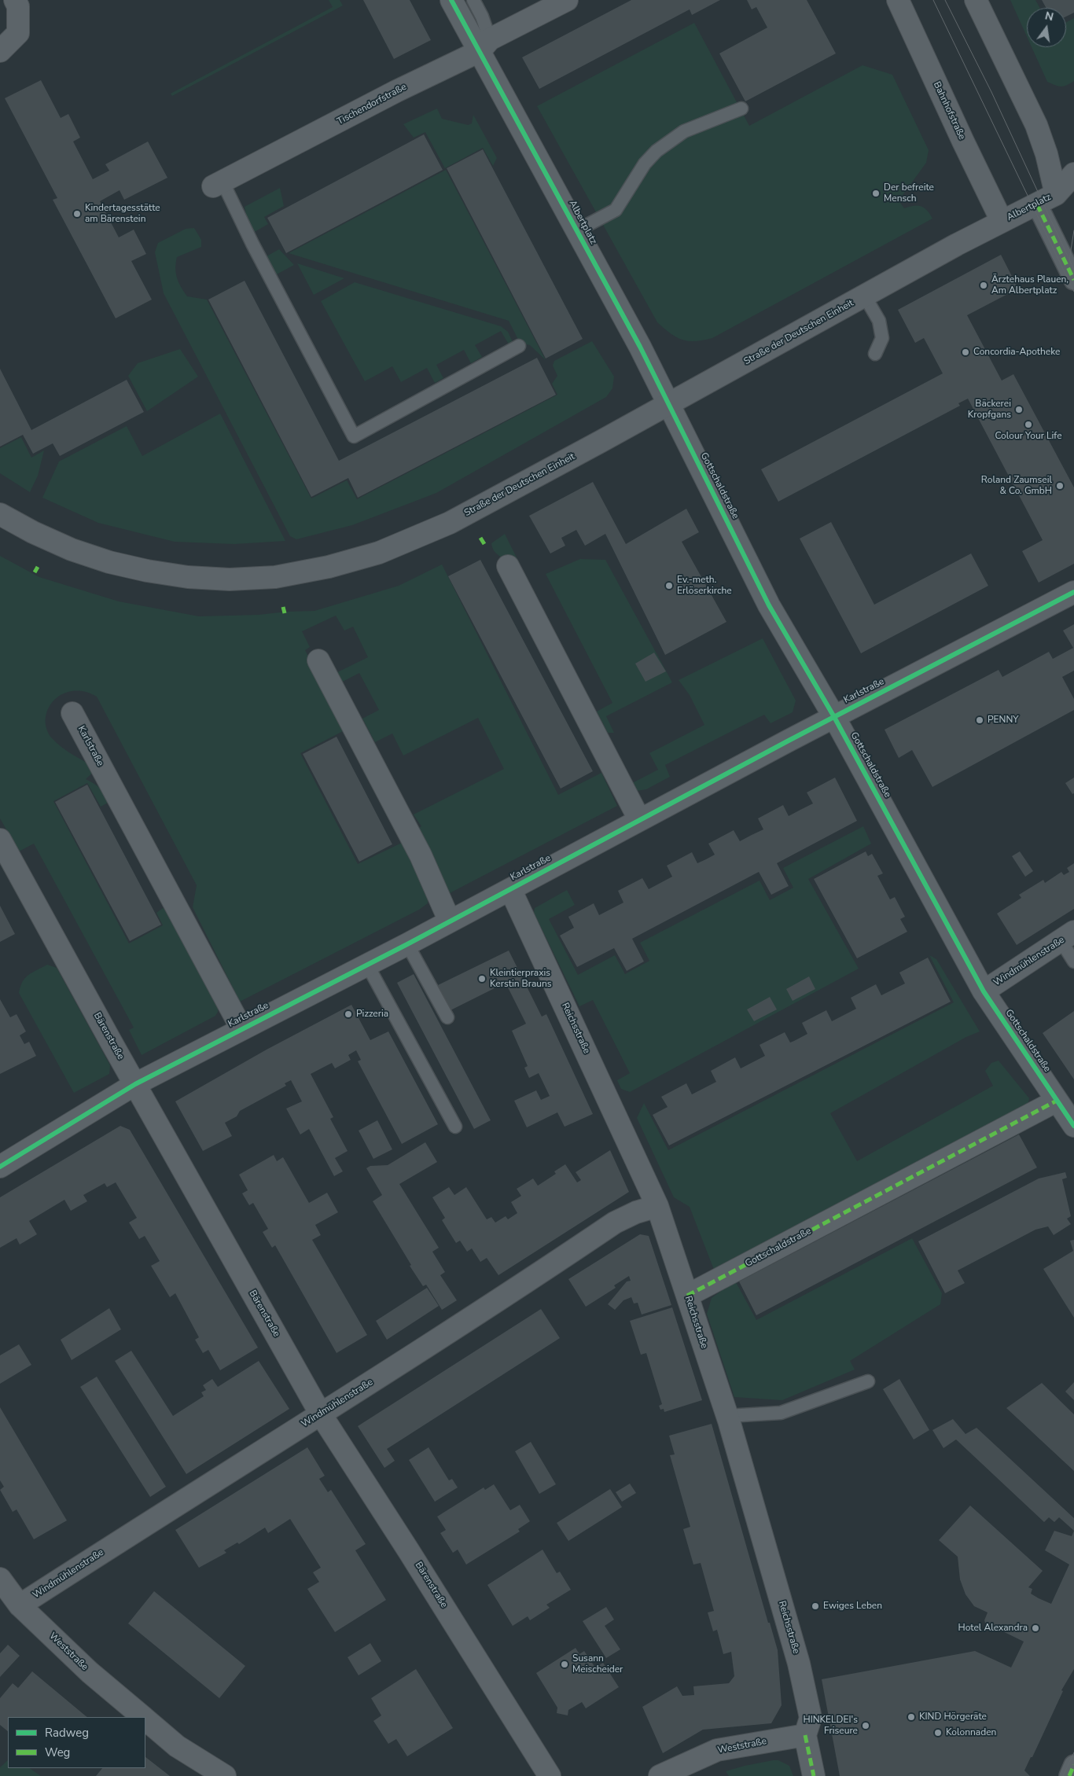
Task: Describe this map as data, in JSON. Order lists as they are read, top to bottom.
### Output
{
  "streets": {
    "street": [
      "Tischendorfstraße",
      "Bahnhofstraße",
      "Albertplatz",
      "Straße der Deutschen Einheit",
      "Gottschaldstraße",
      "Karlstraße",
      "Windmühlenstraße",
      "Reichsstraße",
      "Bärenstraße",
      "Weststraße"
    ]
  },
  "crossings": [
    ["Tischendorfstraße", "Albertplatz"],
    ["Bahnhofstraße", "Albertplatz"],
    ["Bahnhofstraße", "Straße der Deutschen Einheit"],
    ["Albertplatz", "Straße der Deutschen Einheit"],
    ["Albertplatz", "Gottschaldstraße"],
    ["Straße der Deutschen Einheit", "Gottschaldstraße"],
    ["Gottschaldstraße", "Karlstraße"],
    ["Gottschaldstraße", "Windmühlenstraße"],
    ["Gottschaldstraße", "Reichsstraße"],
    ["Karlstraße", "Reichsstraße"],
    ["Karlstraße", "Bärenstraße"],
    ["Windmühlenstraße", "Reichsstraße"],
    ["Windmühlenstraße", "Bärenstraße"],
    ["Windmühlenstraße", "Weststraße"],
    ["Reichsstraße", "Weststraße"]
  ],
  "places": [
    "Der befreite Mensch",
    "Kindertagesstätte am Bärenstein",
    "Ärztehaus Plauen, Am Albertplatz",
    "Concordia-Apotheke",
    "Bäckerei Kropfgans",
    "Colour Your Life",
    "Roland Zaumseil & Co. GmbH",
    "Ev.-meth. Erlöserkirche",
    "PENNY",
    "Kleintierpraxis Kerstin Brauns",
    "Pizzeria",
    "Ewiges Leben",
    "Hotel Alexandra",
    "Susann Meischeider",
    "KIND Hörgeräte",
    "HINKELDEI's Friseure",
    "Kolonnaden"
  ],
  "legend": ["Radweg", "Weg"],
  "north": "top"
}
